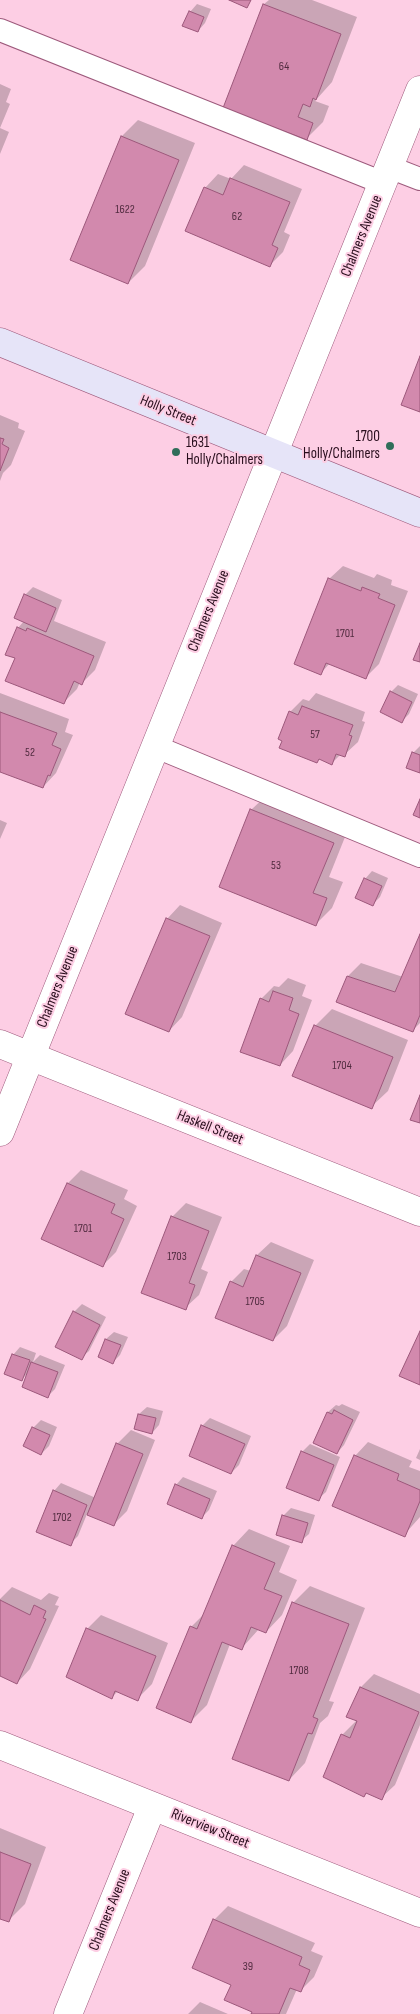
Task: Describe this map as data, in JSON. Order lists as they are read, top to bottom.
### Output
{
  "streets": {
    "street": [
      "Chalmers Avenue",
      "Holly Street",
      "Haskell Street",
      "Riverview Street"
    ]
  },
  "crossings": [
    ["Chalmers Avenue", "Holly Street"],
    ["Chalmers Avenue", "Haskell Street"],
    ["Chalmers Avenue", "Riverview Street"]
  ],
  "places": ["1700 Holly/Chalmers", "1631 Holly/Chalmers"],
  "house_numbers": [
    "64",
    "1622",
    "62",
    "1701",
    "57",
    "52",
    "53",
    "1704",
    "1701",
    "1703",
    "1705",
    "1702",
    "1708",
    "39"
  ]
}
